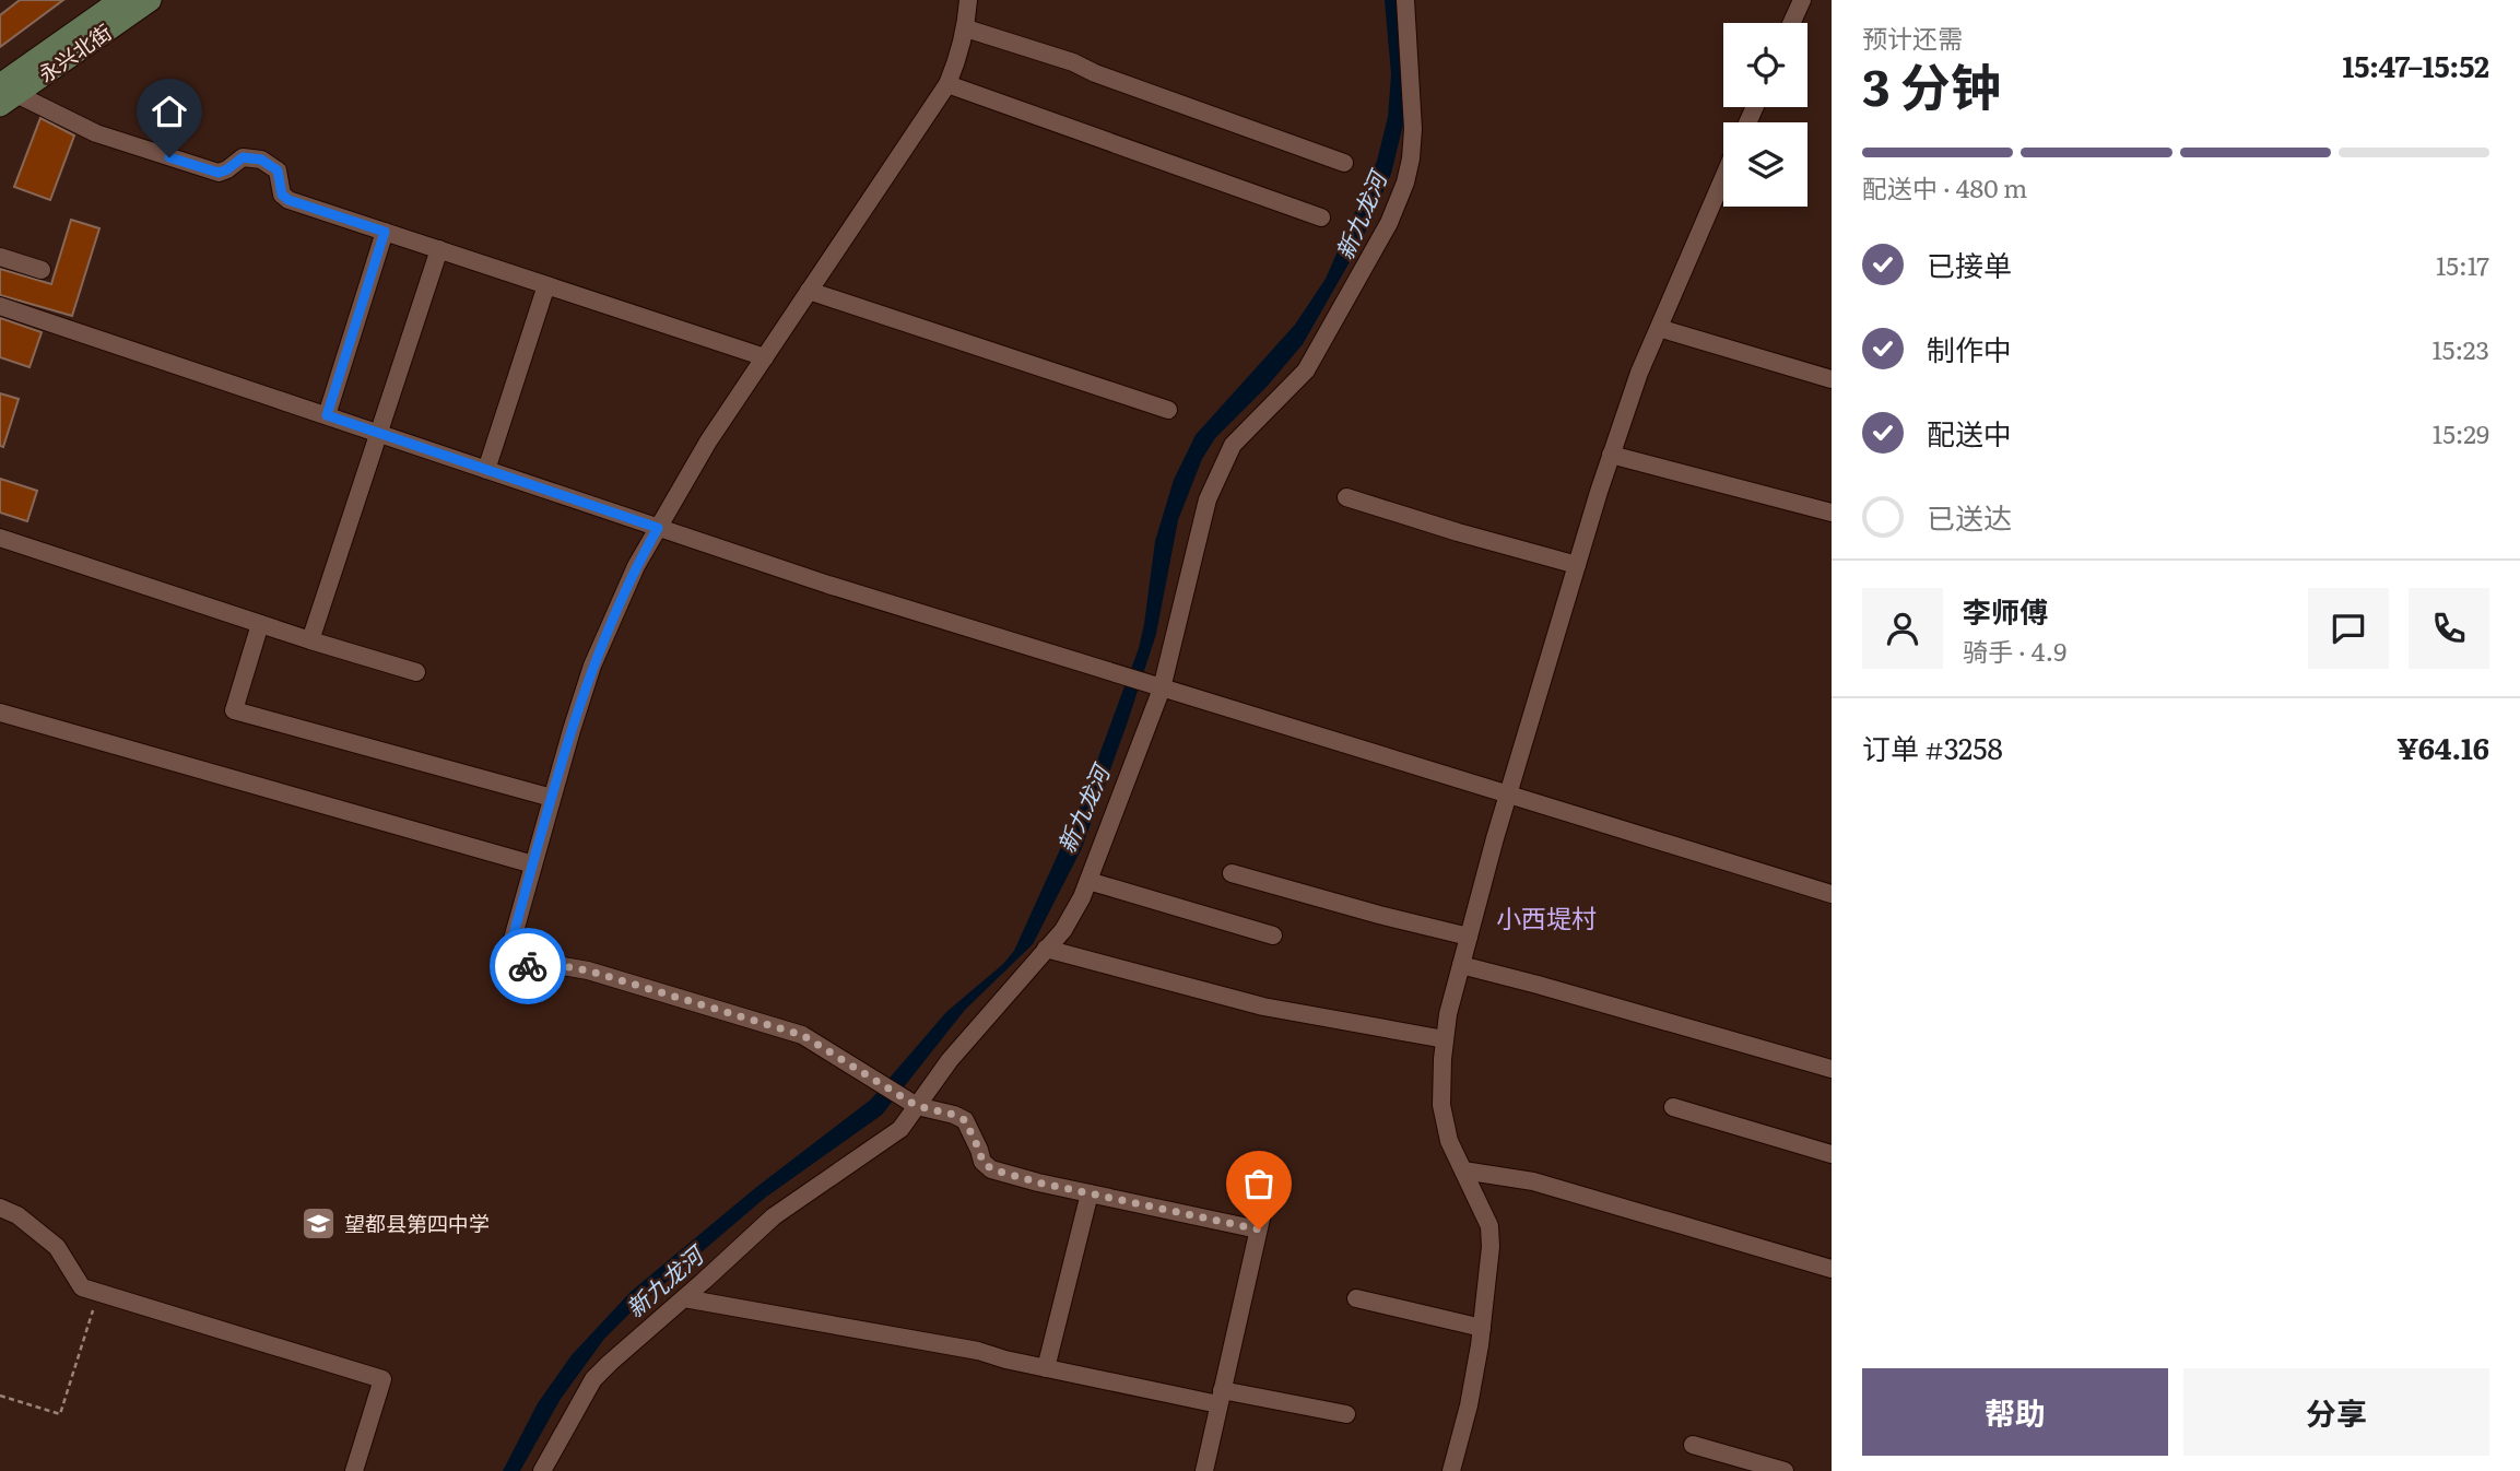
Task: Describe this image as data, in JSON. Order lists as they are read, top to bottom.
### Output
{
  "streets": {
    "main road": ["永兴北街"]
  },
  "districts": ["小西堤村"],
  "water": ["新九龙河"],
  "places": {
    "school or university": ["望都县第四中学"]
  },
  "page": {
    "heading": ["3 分钟", "预计还需", "15:47–15:52"],
    "panel": [
      "李师傅",
      "骑手 · 4.9",
      "订单 #3258",
      "¥64.16"
    ],
    "bar": "配送中 · 480 m",
    "list": [
      ["已接单", "15:17"],
      ["制作中", "15:23"],
      ["配送中", "15:29"],
      "已送达"
    ],
    "buttons": ["帮助", "分享"]
  }
}
